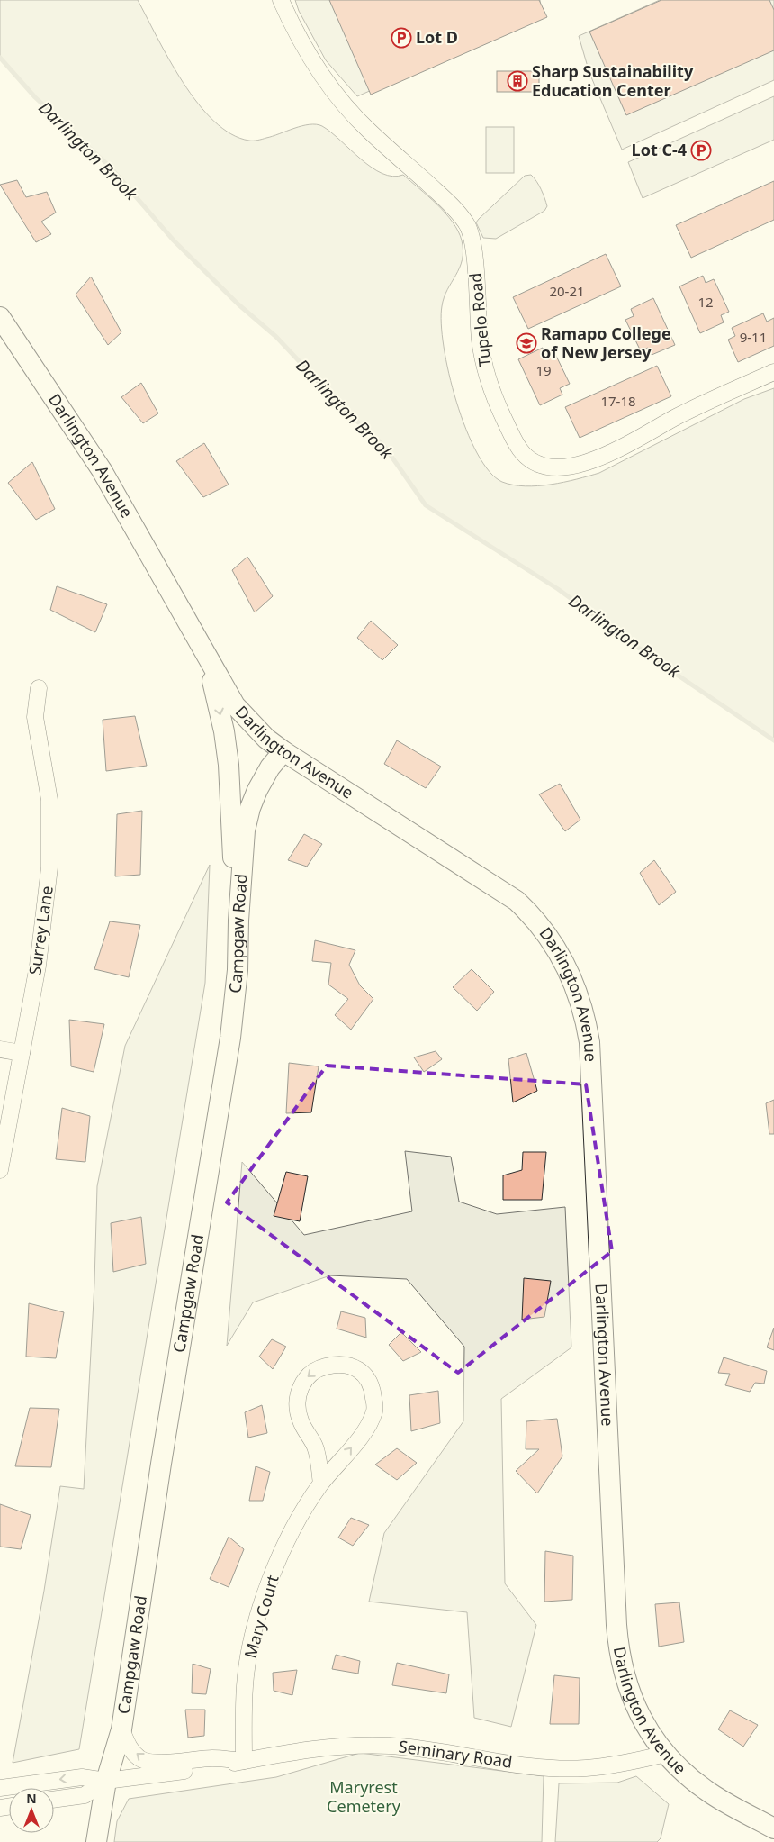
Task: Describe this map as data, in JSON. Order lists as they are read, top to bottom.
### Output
{
  "streets": {
    "main road": ["Darlington Avenue", "Campgaw Road"],
    "street": [
      "Tupelo Road",
      "Surrey Lane",
      "Mary Court",
      "Seminary Road"
    ]
  },
  "crossings": [
    ["Darlington Avenue", "Campgaw Road"],
    ["Darlington Avenue", "Seminary Road"],
    ["Campgaw Road", "Seminary Road"],
    ["Mary Court", "Seminary Road"]
  ],
  "water": ["Darlington Brook"],
  "parks": ["Maryrest Cemetery"],
  "places": {
    "parking": ["Lot D", "Lot C-4"],
    "building": ["Sharp Sustainability Education Center"],
    "school or university": ["Ramapo College of New Jersey"]
  },
  "house_numbers": [
    "20-21",
    "12",
    "9-11",
    "19",
    "17-18"
  ],
  "north": "top"
}
